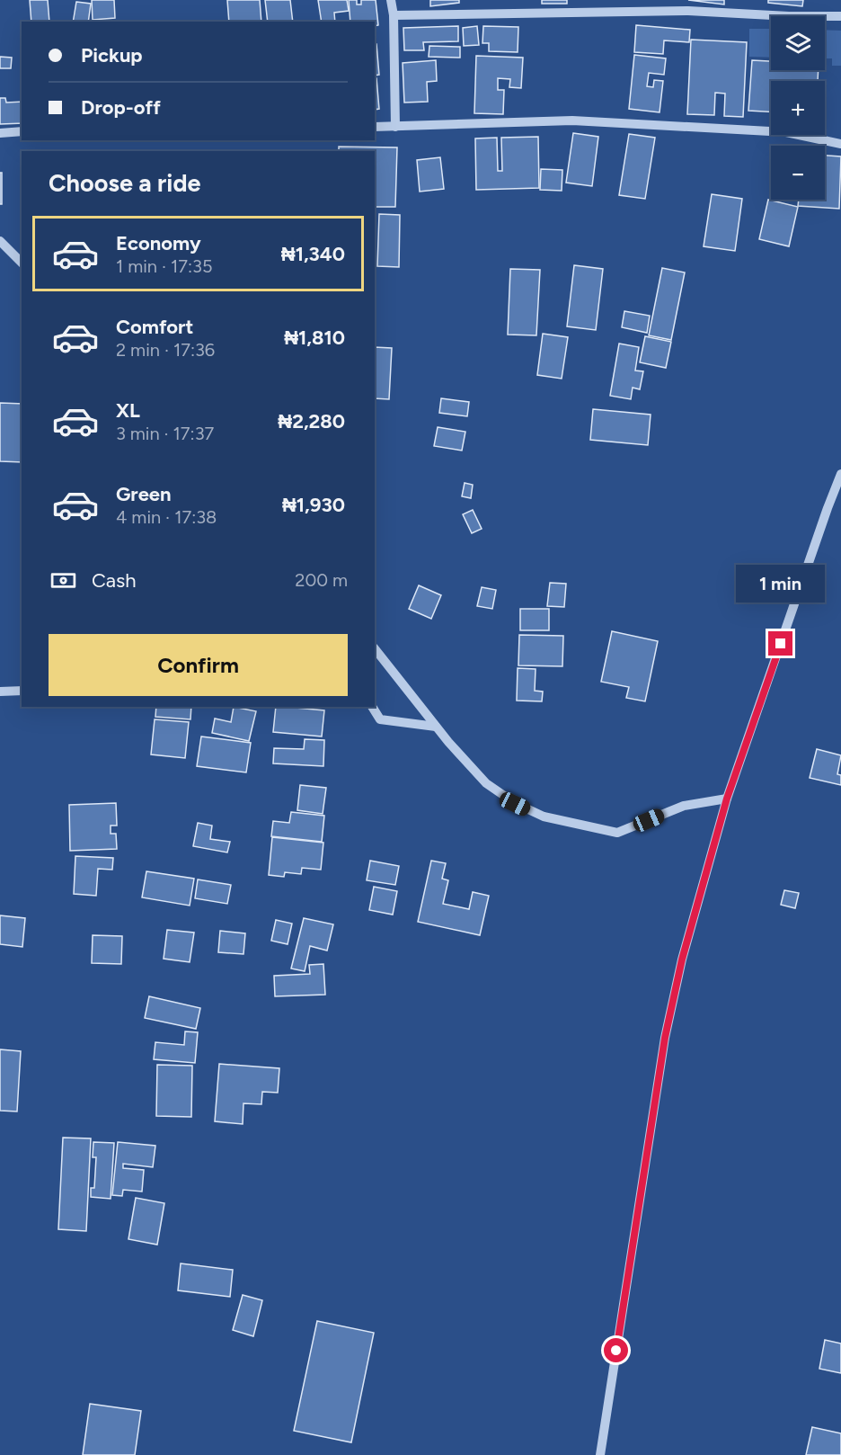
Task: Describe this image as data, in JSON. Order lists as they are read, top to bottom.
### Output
{
  "page": {
    "map_buttons": ["+", "−"],
    "banner": ["Pickup", "Drop-off"],
    "heading": "Choose a ride",
    "list": [
      {
        "name": "Economy",
        "note": "1 min · 17:35",
        "value": "₦1,340"
      },
      {
        "name": "Comfort",
        "note": "2 min · 17:36",
        "value": "₦1,810"
      },
      {
        "name": "XL",
        "note": "3 min · 17:37",
        "value": "₦2,280"
      },
      {
        "name": "Green",
        "note": "4 min · 17:38",
        "value": "₦1,930"
      }
    ],
    "pay": ["Cash", "200 m"],
    "bubble": "1 min",
    "buttons": "Confirm"
  }
}
